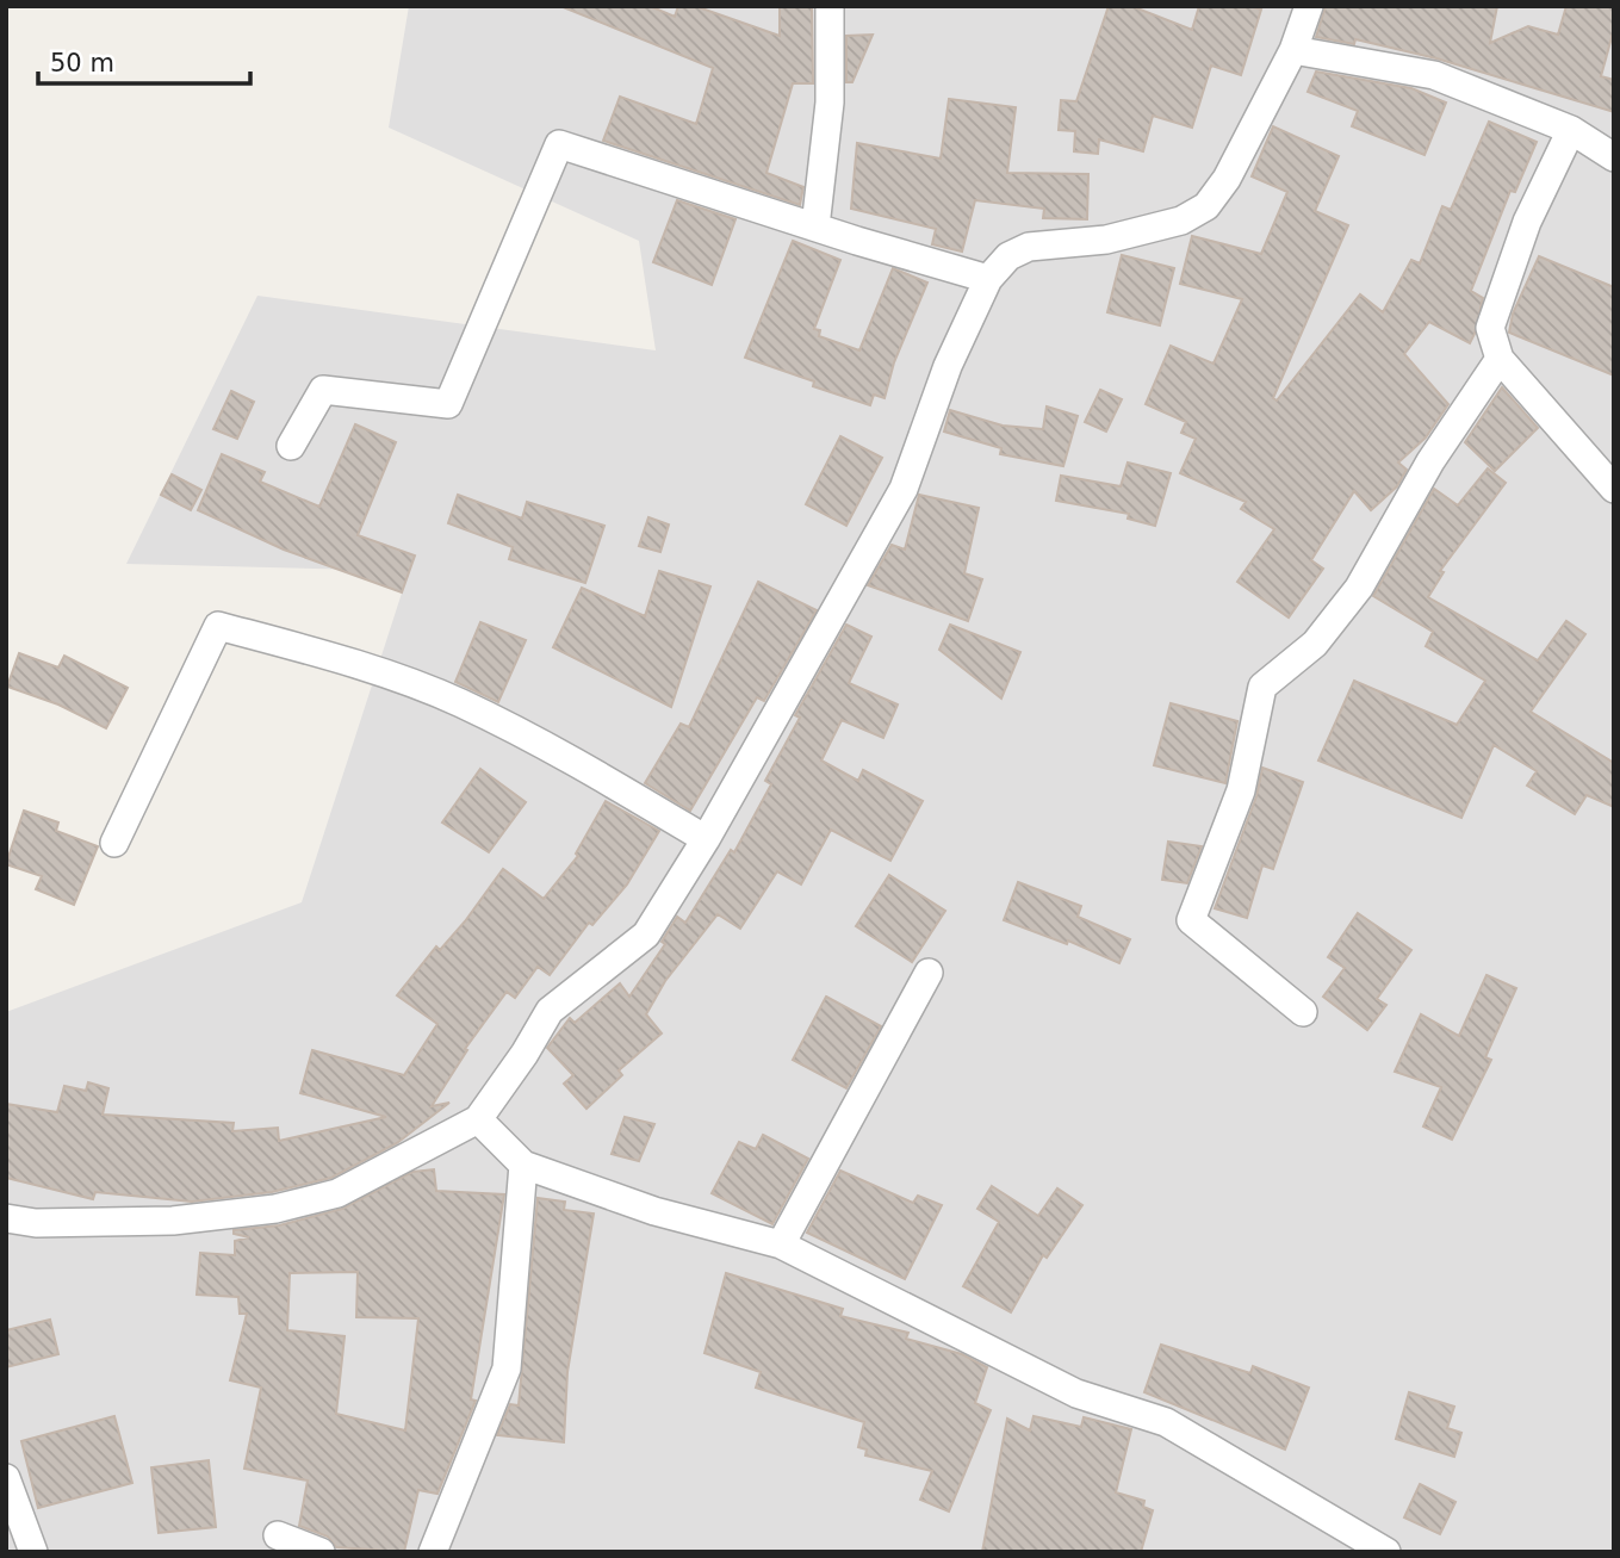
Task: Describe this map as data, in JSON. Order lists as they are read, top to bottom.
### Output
{
  "scale_bar": "50 m"
}
